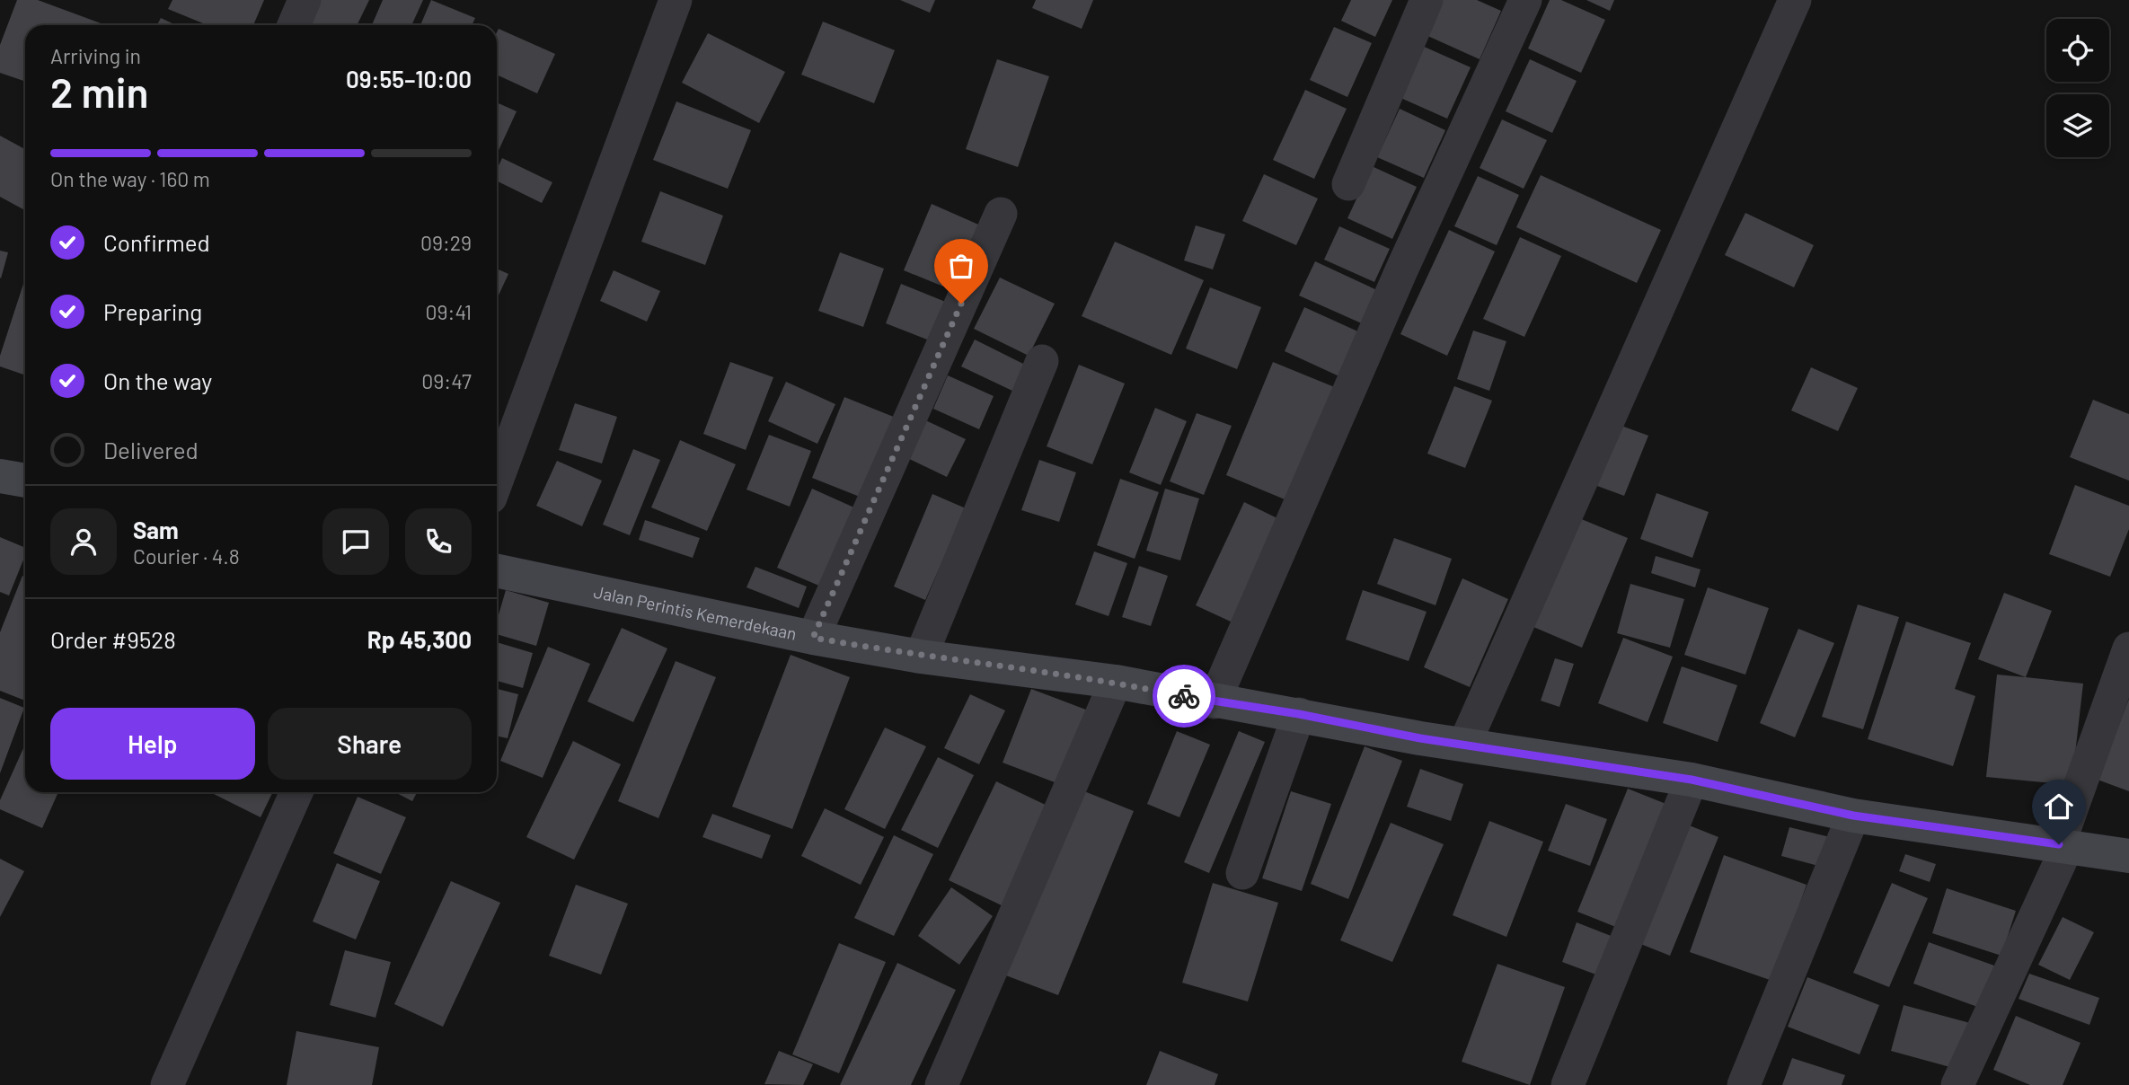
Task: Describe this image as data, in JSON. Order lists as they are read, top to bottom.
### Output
{
  "streets": {
    "street": ["Jalan Perintis Kemerdekaan"]
  },
  "page": {
    "heading": ["2 min", "Arriving in", "09:55–10:00"],
    "panel": [
      "Sam",
      "Courier · 4.8",
      "Order #9528",
      "Rp 45,300"
    ],
    "bar": "On the way · 160 m",
    "list": [
      ["Confirmed", "09:29"],
      ["Preparing", "09:41"],
      ["On the way", "09:47"],
      "Delivered"
    ],
    "buttons": ["Help", "Share"]
  }
}
